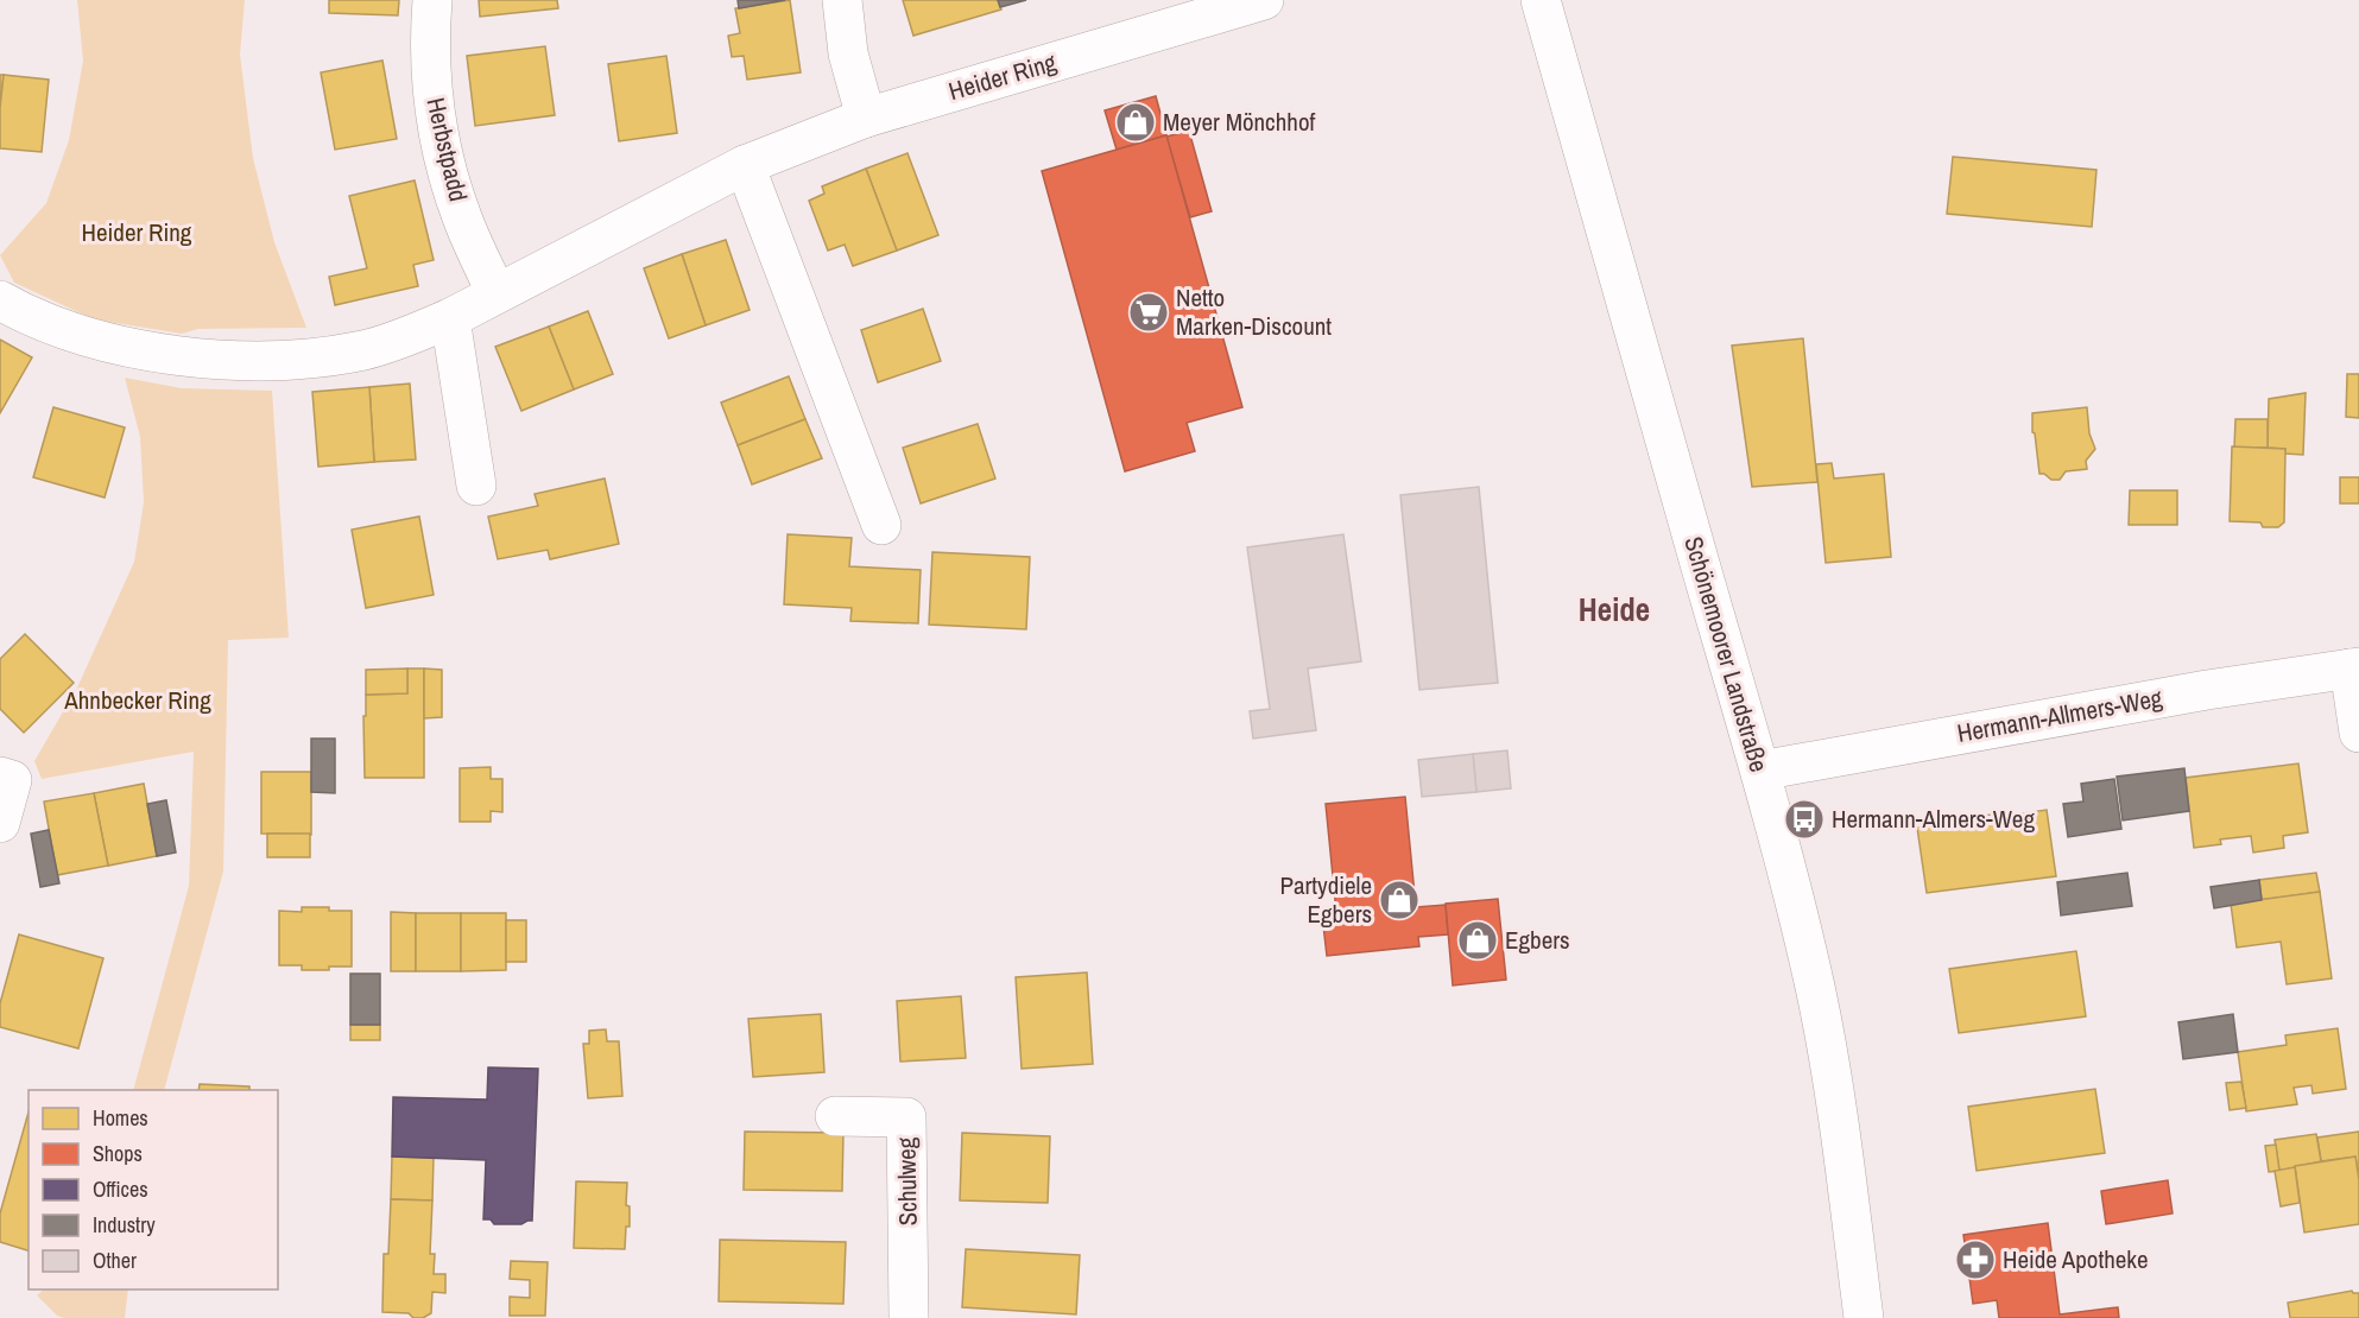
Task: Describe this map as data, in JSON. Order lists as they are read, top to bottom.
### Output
{
  "streets": {
    "street": [
      "Heider Ring",
      "Herbstpadd",
      "Schönemoorer Landstraße",
      "Hermann-Allmers-Weg",
      "Schulweg"
    ]
  },
  "crossings": [
    ["Heider Ring", "Herbstpadd"],
    ["Schönemoorer Landstraße", "Hermann-Allmers-Weg"]
  ],
  "districts": ["Heide"],
  "parks": ["Heider Ring", "Ahnbecker Ring"],
  "places": {
    "shop": ["Meyer Mönchhof", "Partydiele Egbers", "Egbers"],
    "supermarket": ["Netto Marken-Discount"],
    "bus stop": ["Hermann-Almers-Weg"],
    "pharmacy": ["Heide Apotheke"]
  },
  "legend": [
    "Homes",
    "Shops",
    "Offices",
    "Industry",
    "Other"
  ]
}
